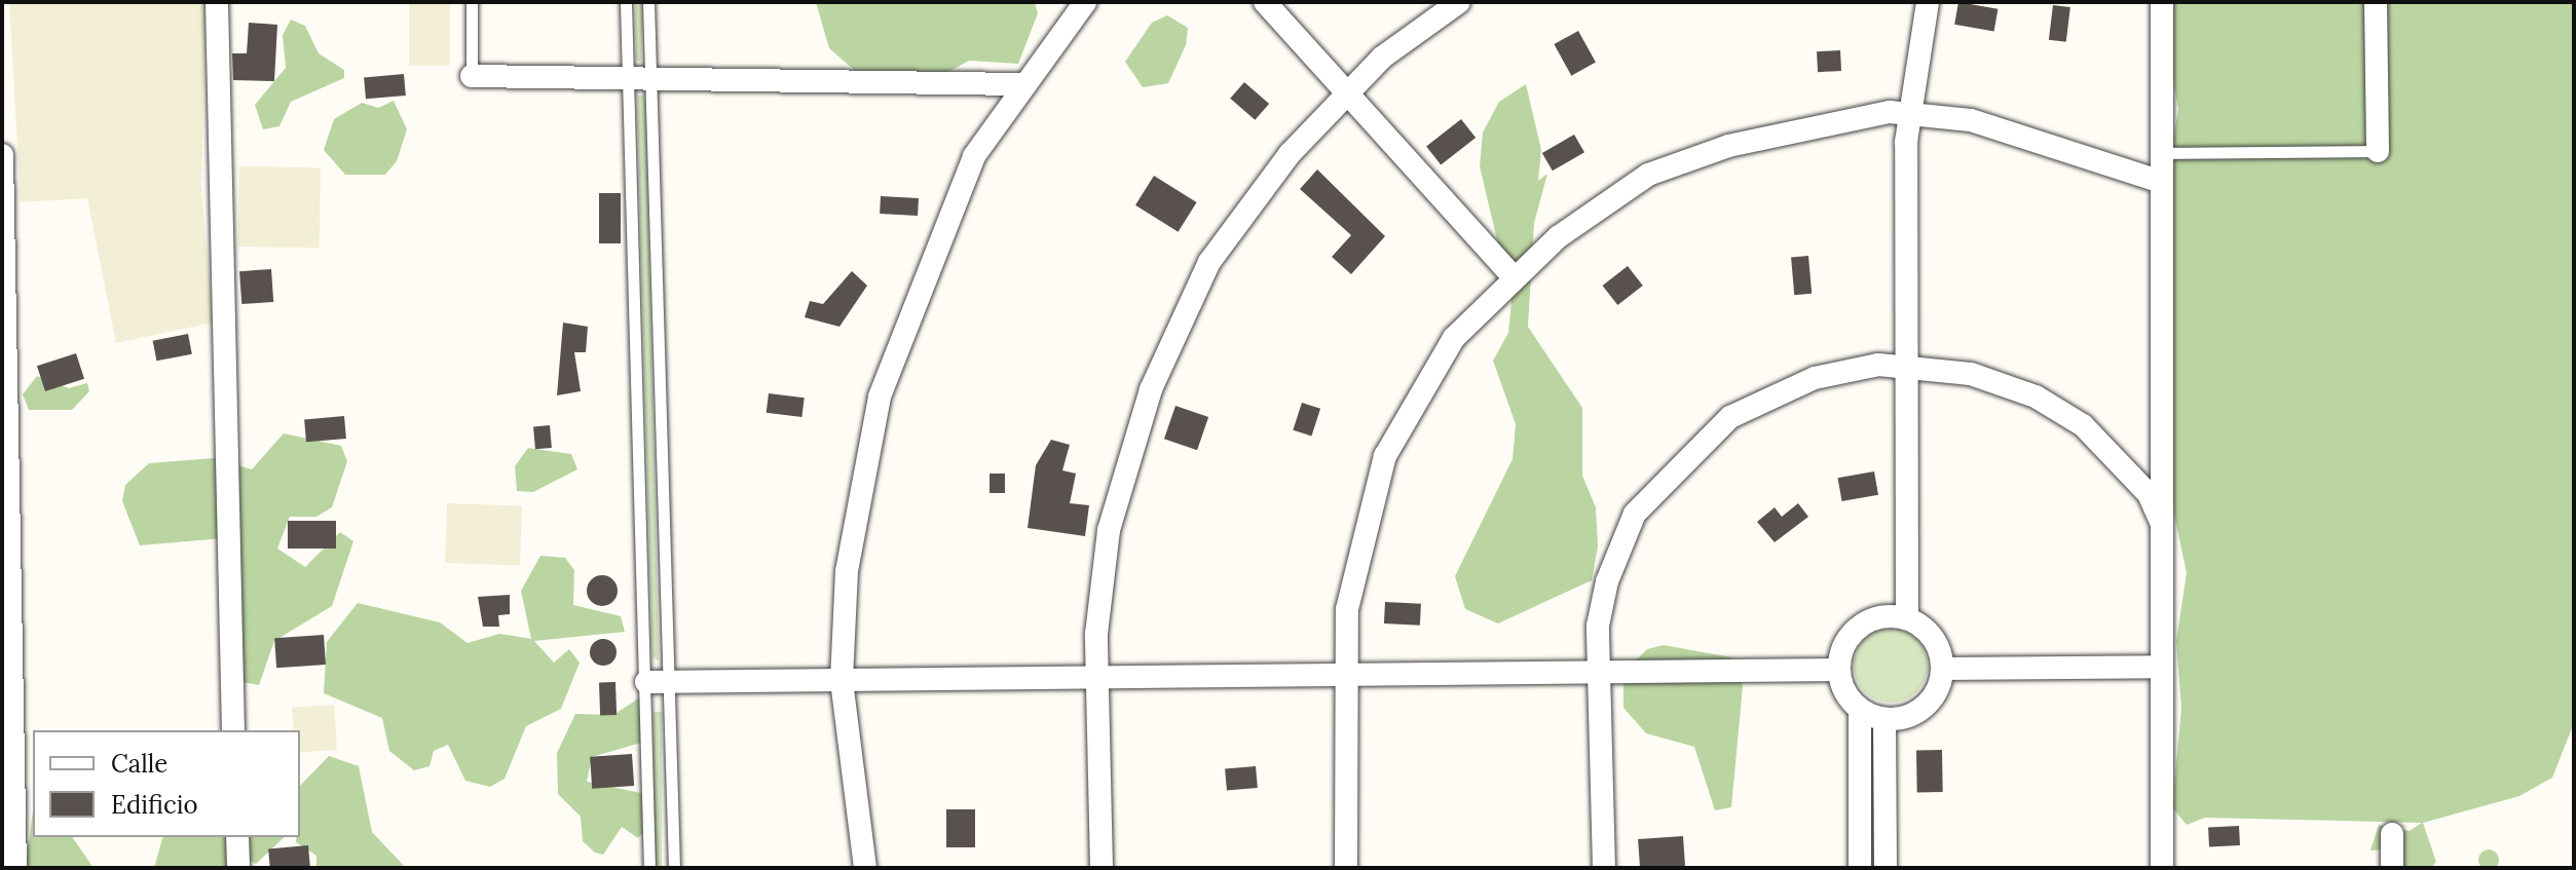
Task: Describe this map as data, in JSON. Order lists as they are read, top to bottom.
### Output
{
  "legend": ["Calle", "Edificio"]
}
